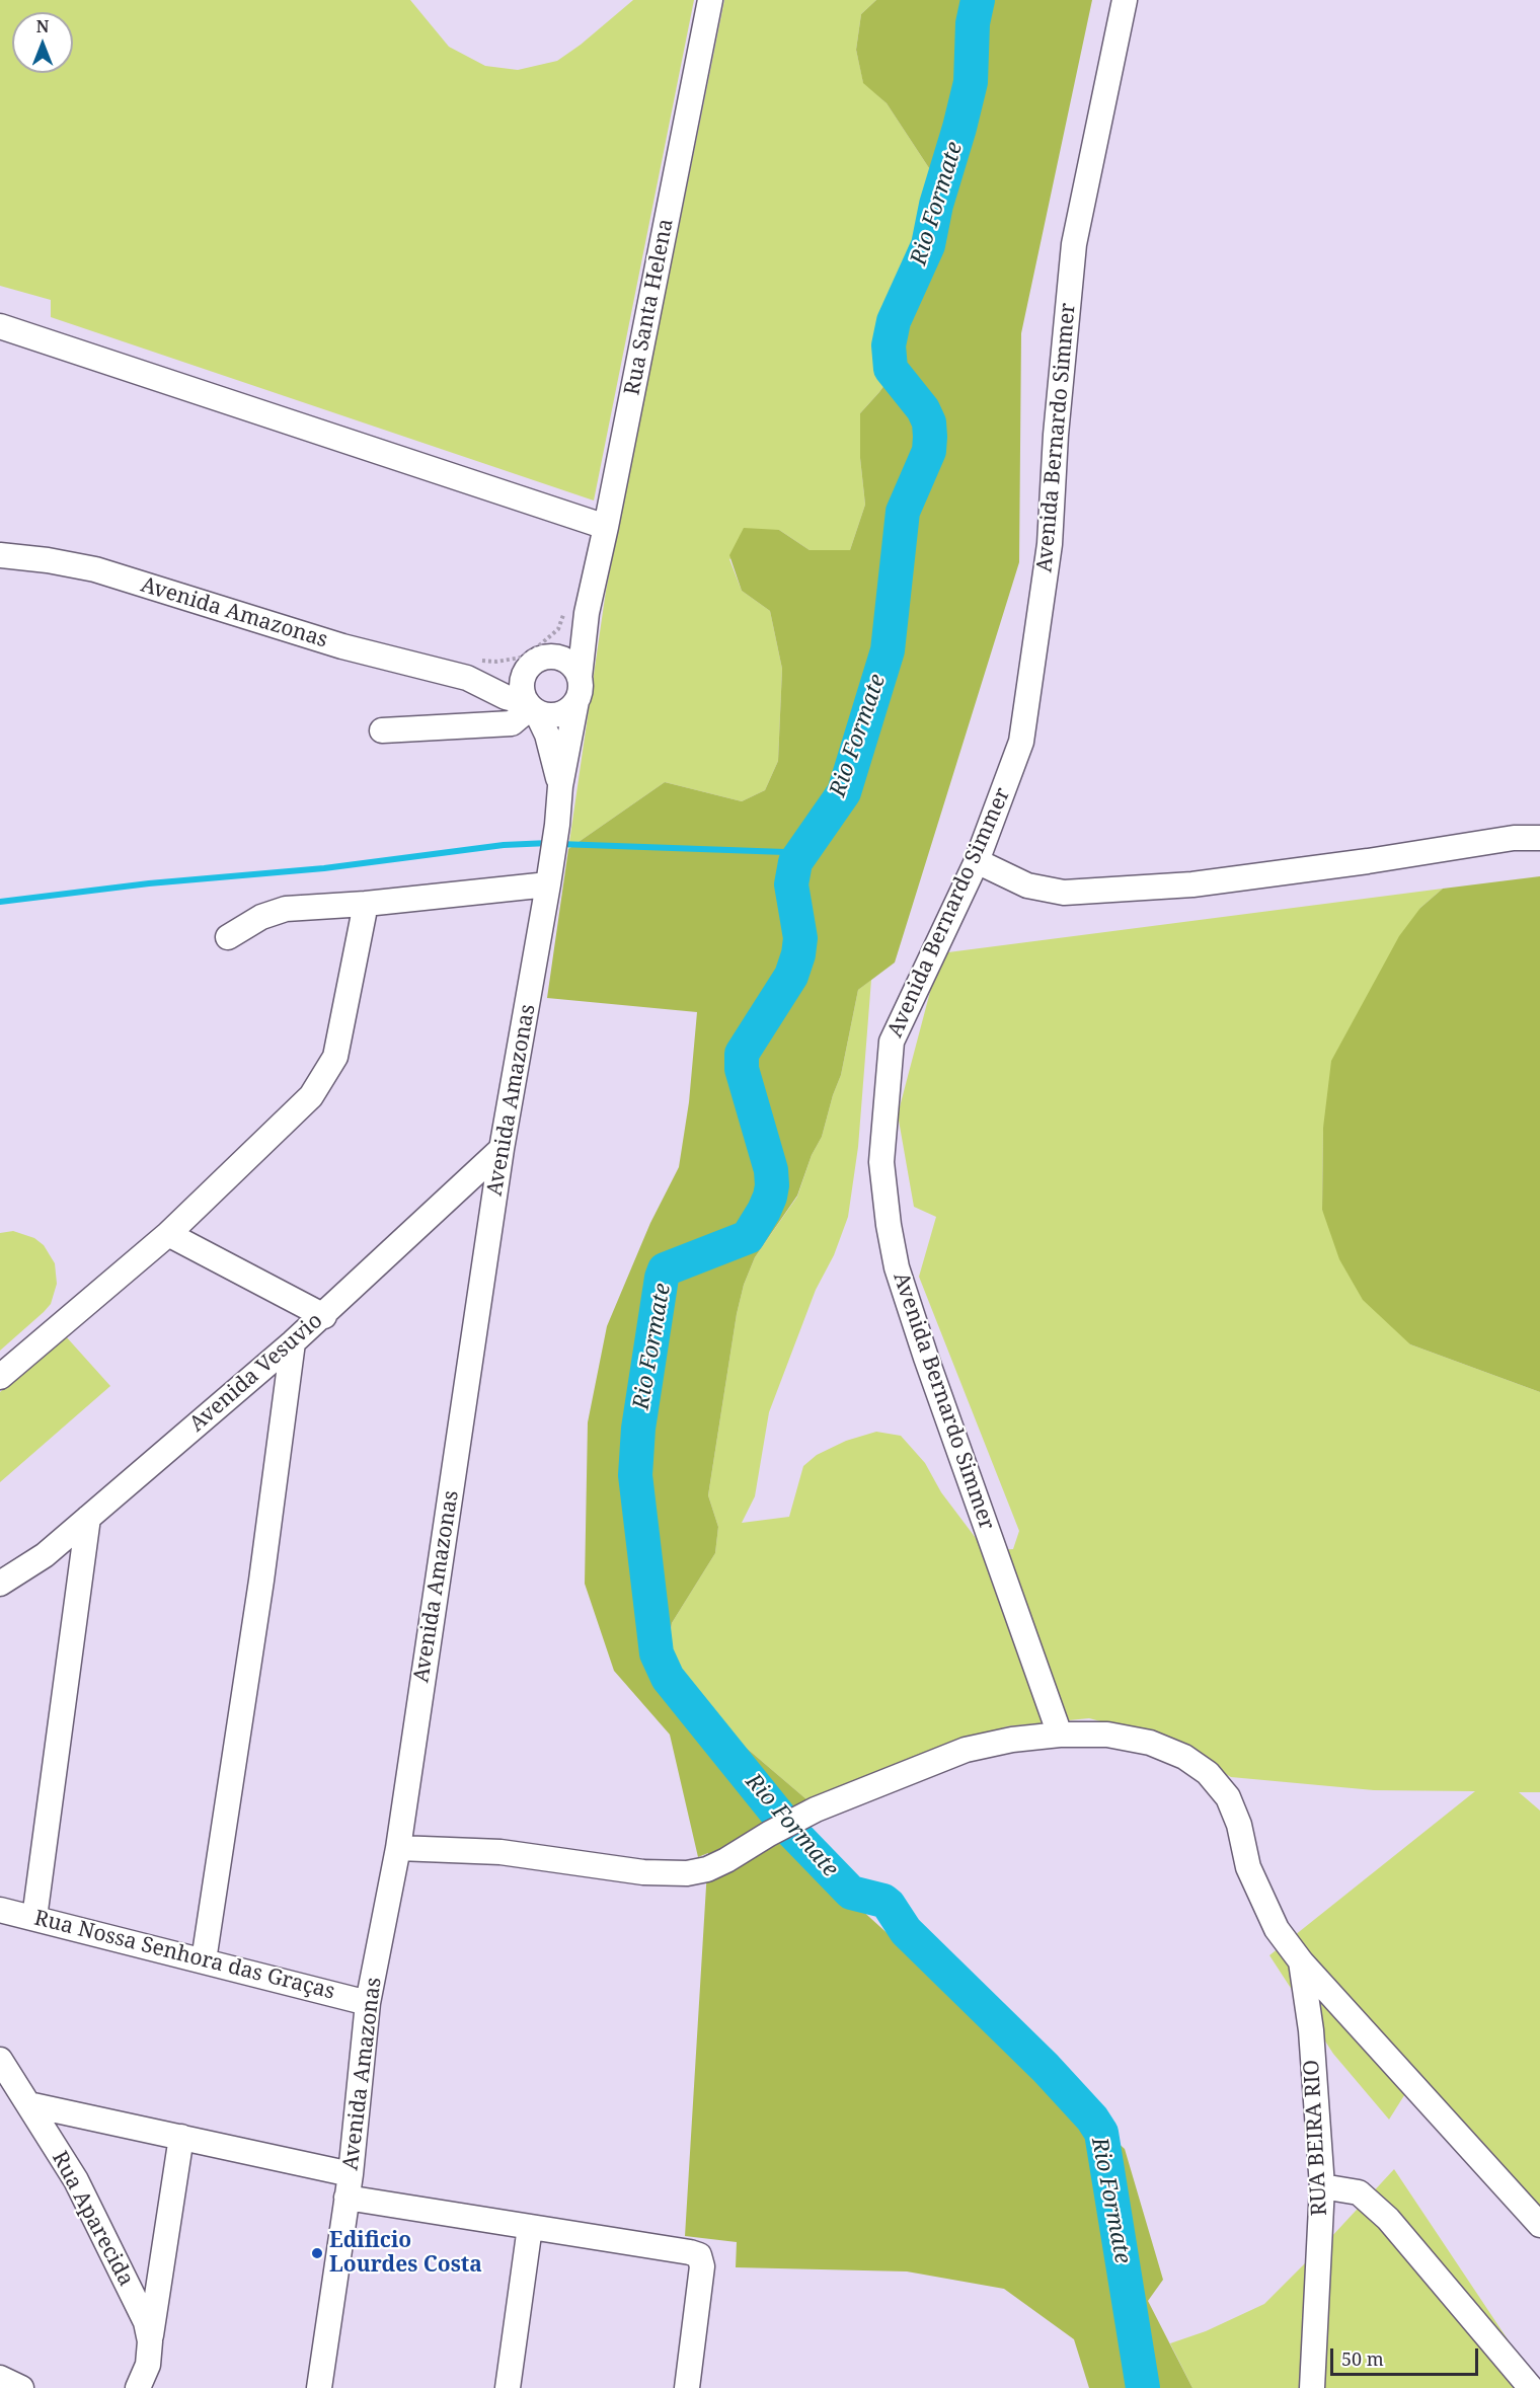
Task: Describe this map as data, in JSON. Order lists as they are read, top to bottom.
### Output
{
  "streets": {
    "street": [
      "Rua Santa Helena",
      "Avenida Bernardo Simmer",
      "Avenida Amazonas",
      "Avenida Vesuvio",
      "Rua Nossa Senhora das Graças",
      "RUA BEIRA RIO",
      "Rua Aparecida"
    ]
  },
  "crossings": [
    ["Rua Santa Helena", "Avenida Amazonas"],
    ["Avenida Amazonas", "Avenida Vesuvio"],
    ["Avenida Amazonas", "Rua Nossa Senhora das Graças"]
  ],
  "water": ["Rio Formate"],
  "places": ["Edificio Lourdes Costa"],
  "scale_bar": "50 m",
  "north": "top"
}
